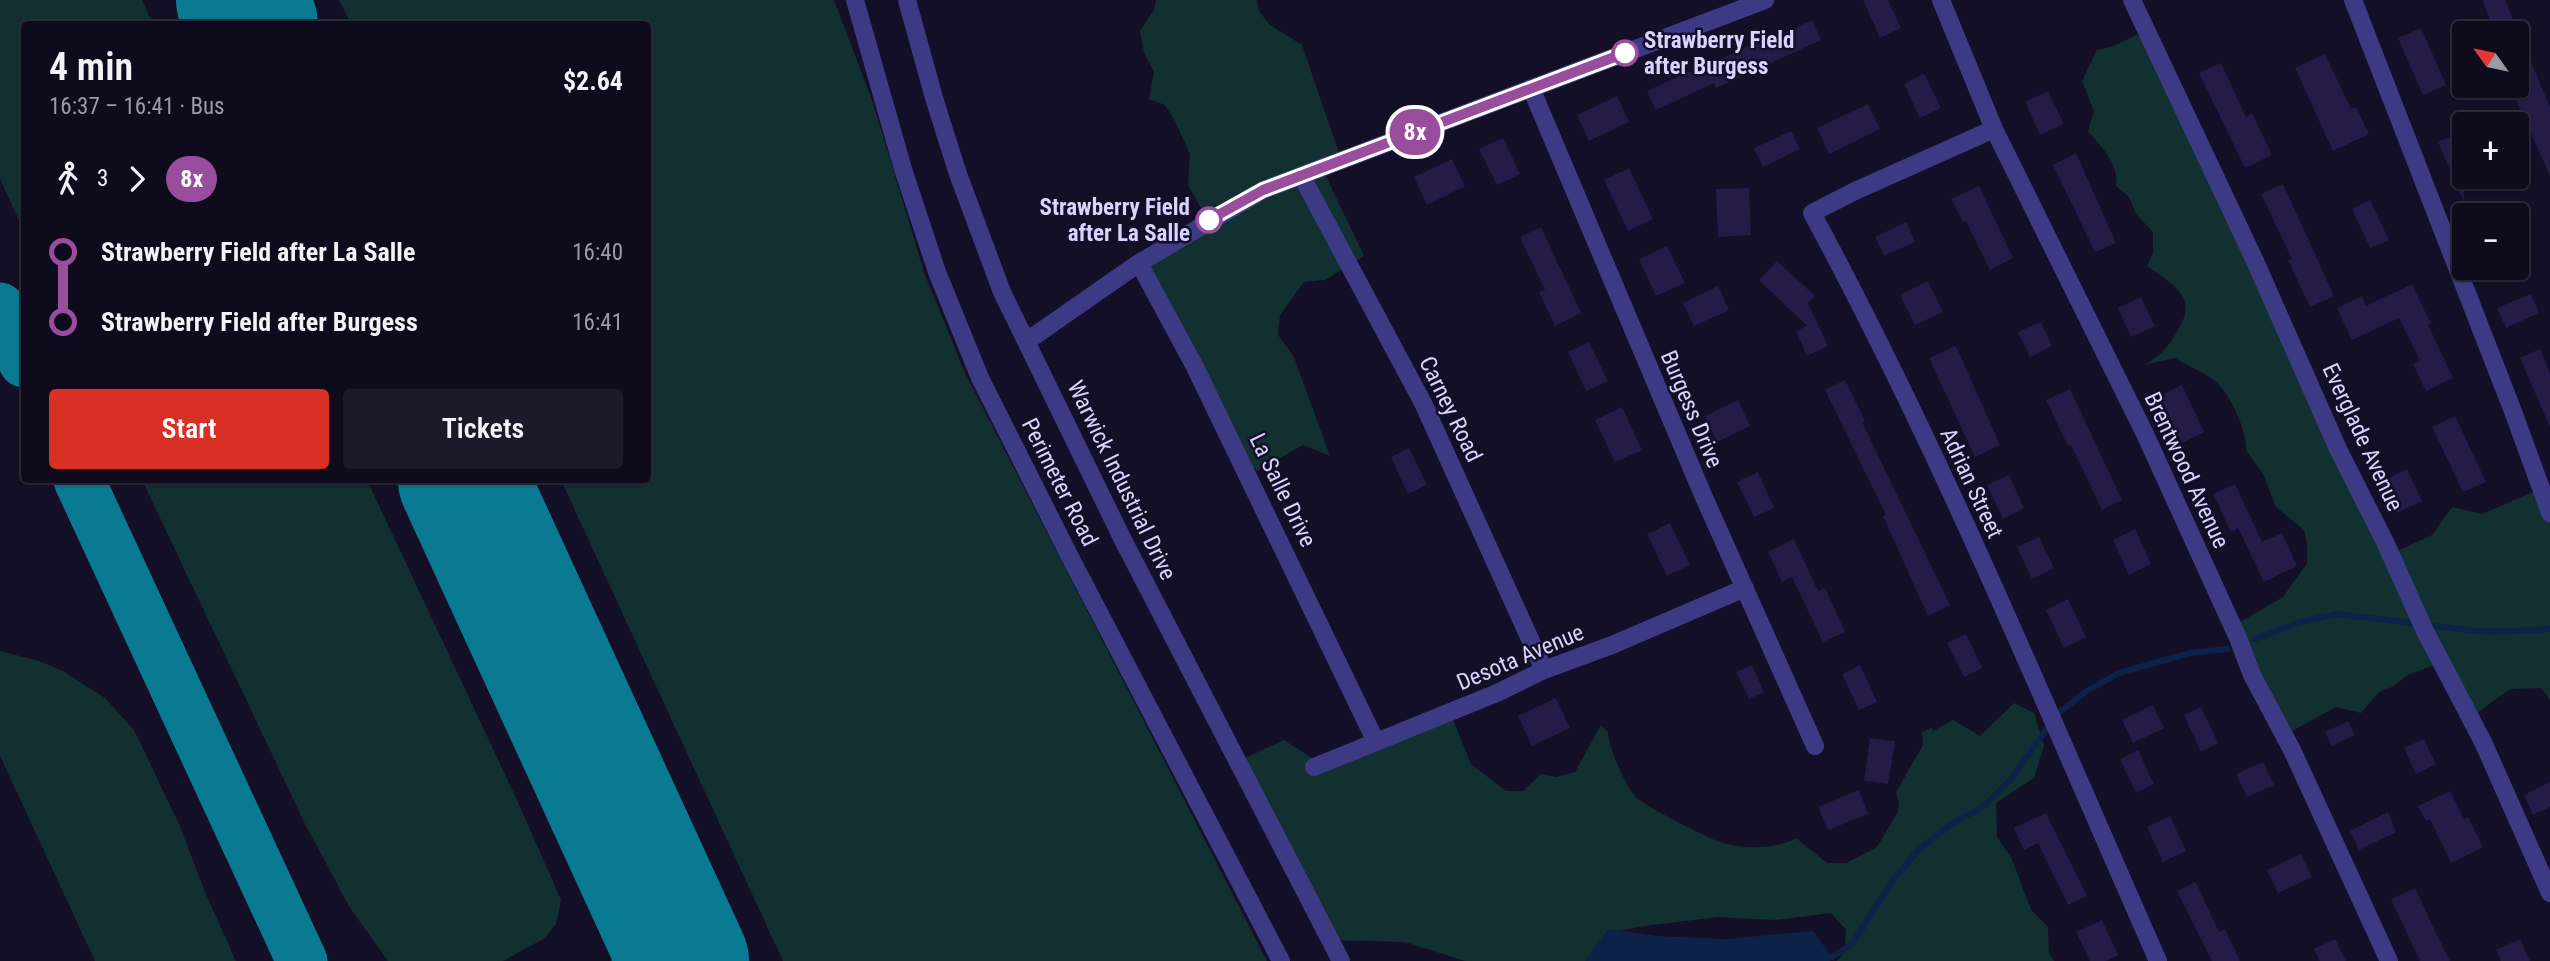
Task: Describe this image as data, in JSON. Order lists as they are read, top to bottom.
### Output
{
  "streets": {
    "street": [
      "Carney Road",
      "Burgess Drive",
      "Everglade Avenue",
      "Brentwood Avenue",
      "Warwick Industrial Drive",
      "Perimeter Road",
      "Adrian Street",
      "La Salle Drive",
      "Desota Avenue"
    ]
  },
  "crossings": [
    ["Carney Road", "Desota Avenue"],
    ["Burgess Drive", "Desota Avenue"],
    ["Brentwood Avenue", "Adrian Street"],
    ["La Salle Drive", "Desota Avenue"]
  ],
  "places": ["Strawberry Field after Burgess", "Strawberry Field after La Salle"],
  "lines": ["bus line 8x"],
  "north": "top left",
  "page": {
    "on_map": "8x",
    "map_buttons": ["+", "−"],
    "heading": ["4 min", "16:37 – 16:41 · Bus", "$2.64"],
    "legs": ["3", "8x"],
    "list": [
      {
        "name": "Strawberry Field after La Salle",
        "value": "16:40"
      },
      {
        "name": "Strawberry Field after Burgess",
        "value": "16:41"
      }
    ],
    "buttons": ["Start", "Tickets"]
  }
}
